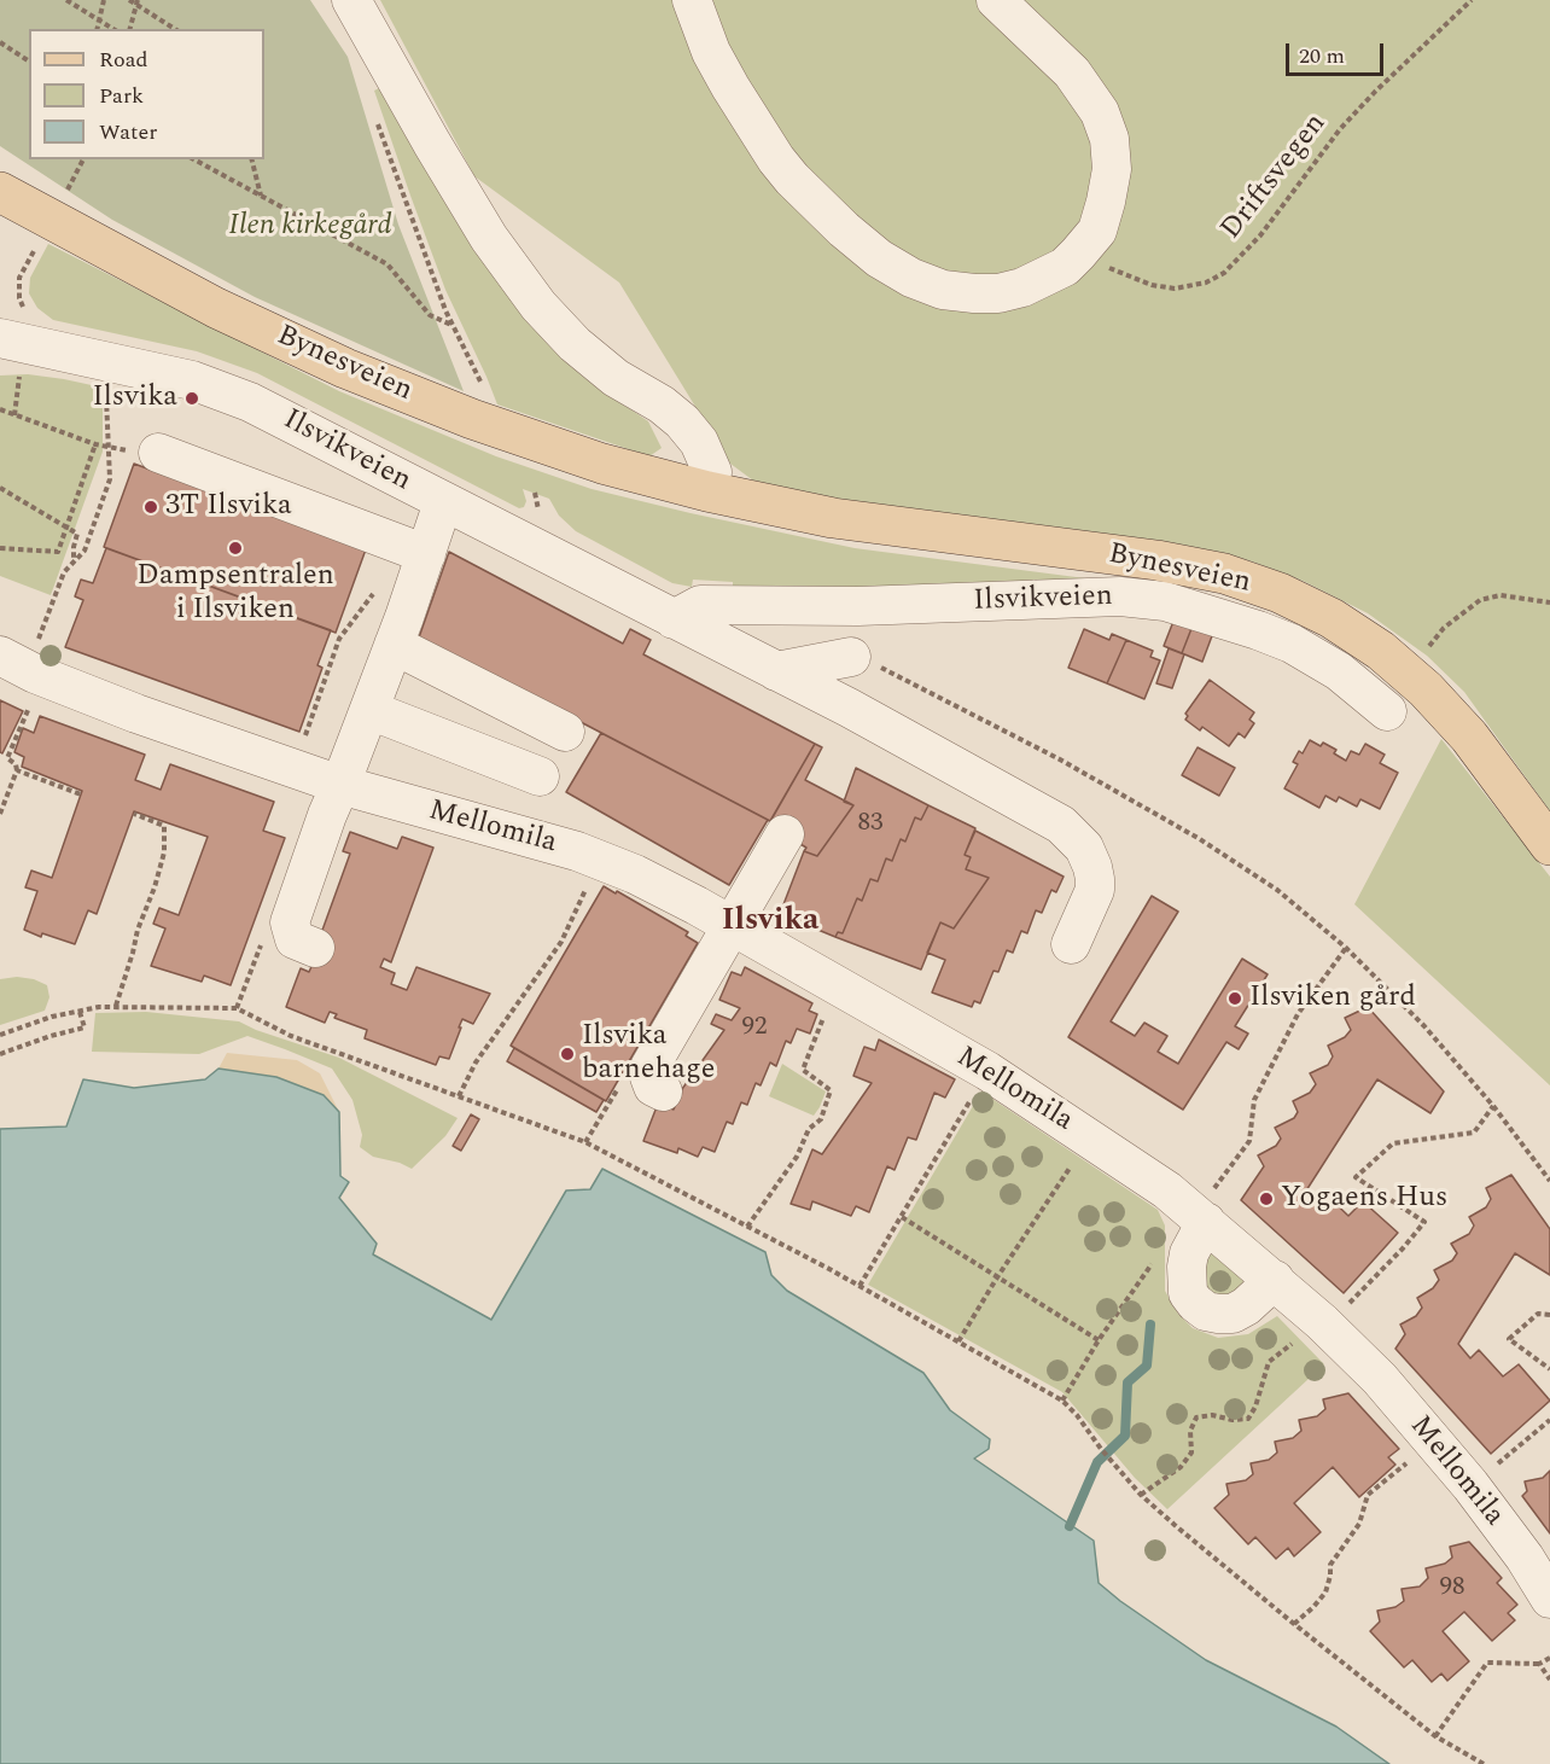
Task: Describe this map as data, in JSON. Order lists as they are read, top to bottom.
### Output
{
  "streets": {
    "main road": ["Bynesveien"],
    "street": ["Ilsvikveien", "Mellomila"],
    "path": ["Driftsvegen"]
  },
  "districts": ["Ilsvika"],
  "parks": ["Ilen kirkegård"],
  "places": [
    "Ilsvika",
    "3T Ilsvika",
    "Dampsentralen i Ilsviken",
    "Ilsviken gård",
    "Ilsvika barnehage",
    "Yogaens Hus"
  ],
  "house_numbers": ["83", "92", "98"],
  "legend": ["Road", "Park", "Water"],
  "scale_bar": "20 m"
}
